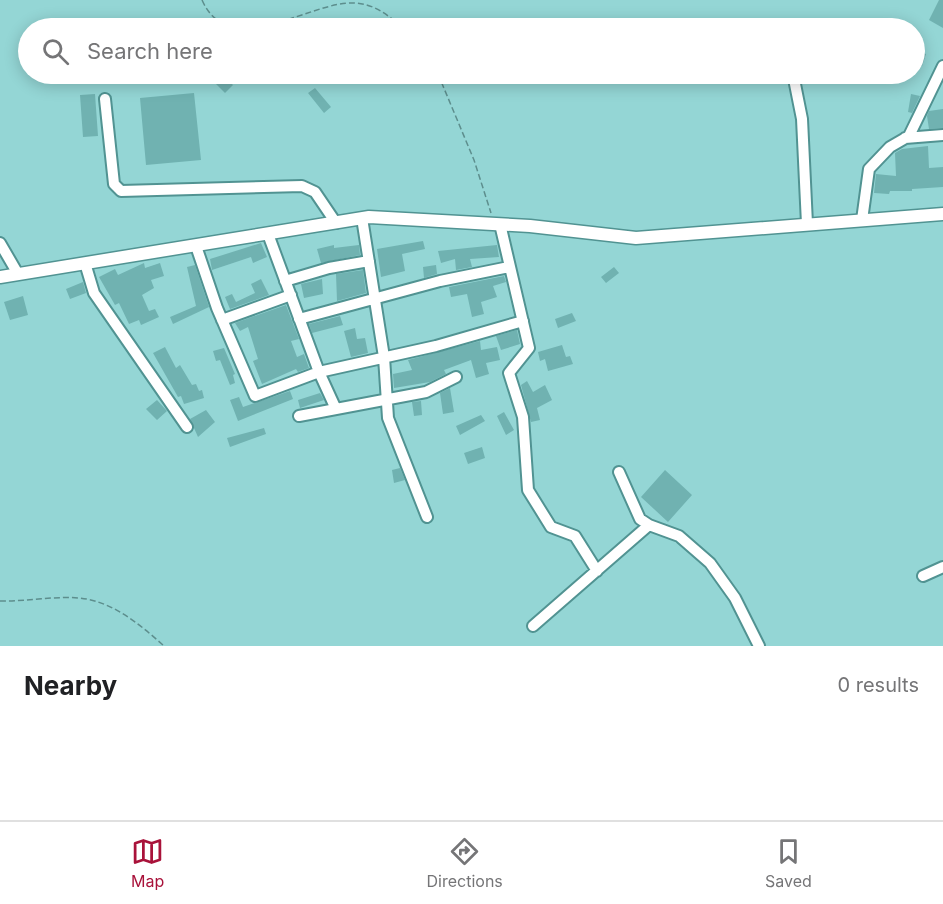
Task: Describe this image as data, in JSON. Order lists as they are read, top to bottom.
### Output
{
  "page": {
    "search": "Search here",
    "heading": ["Nearby", "0 results"],
    "nav": ["Map", "Directions", "Saved"]
  }
}
